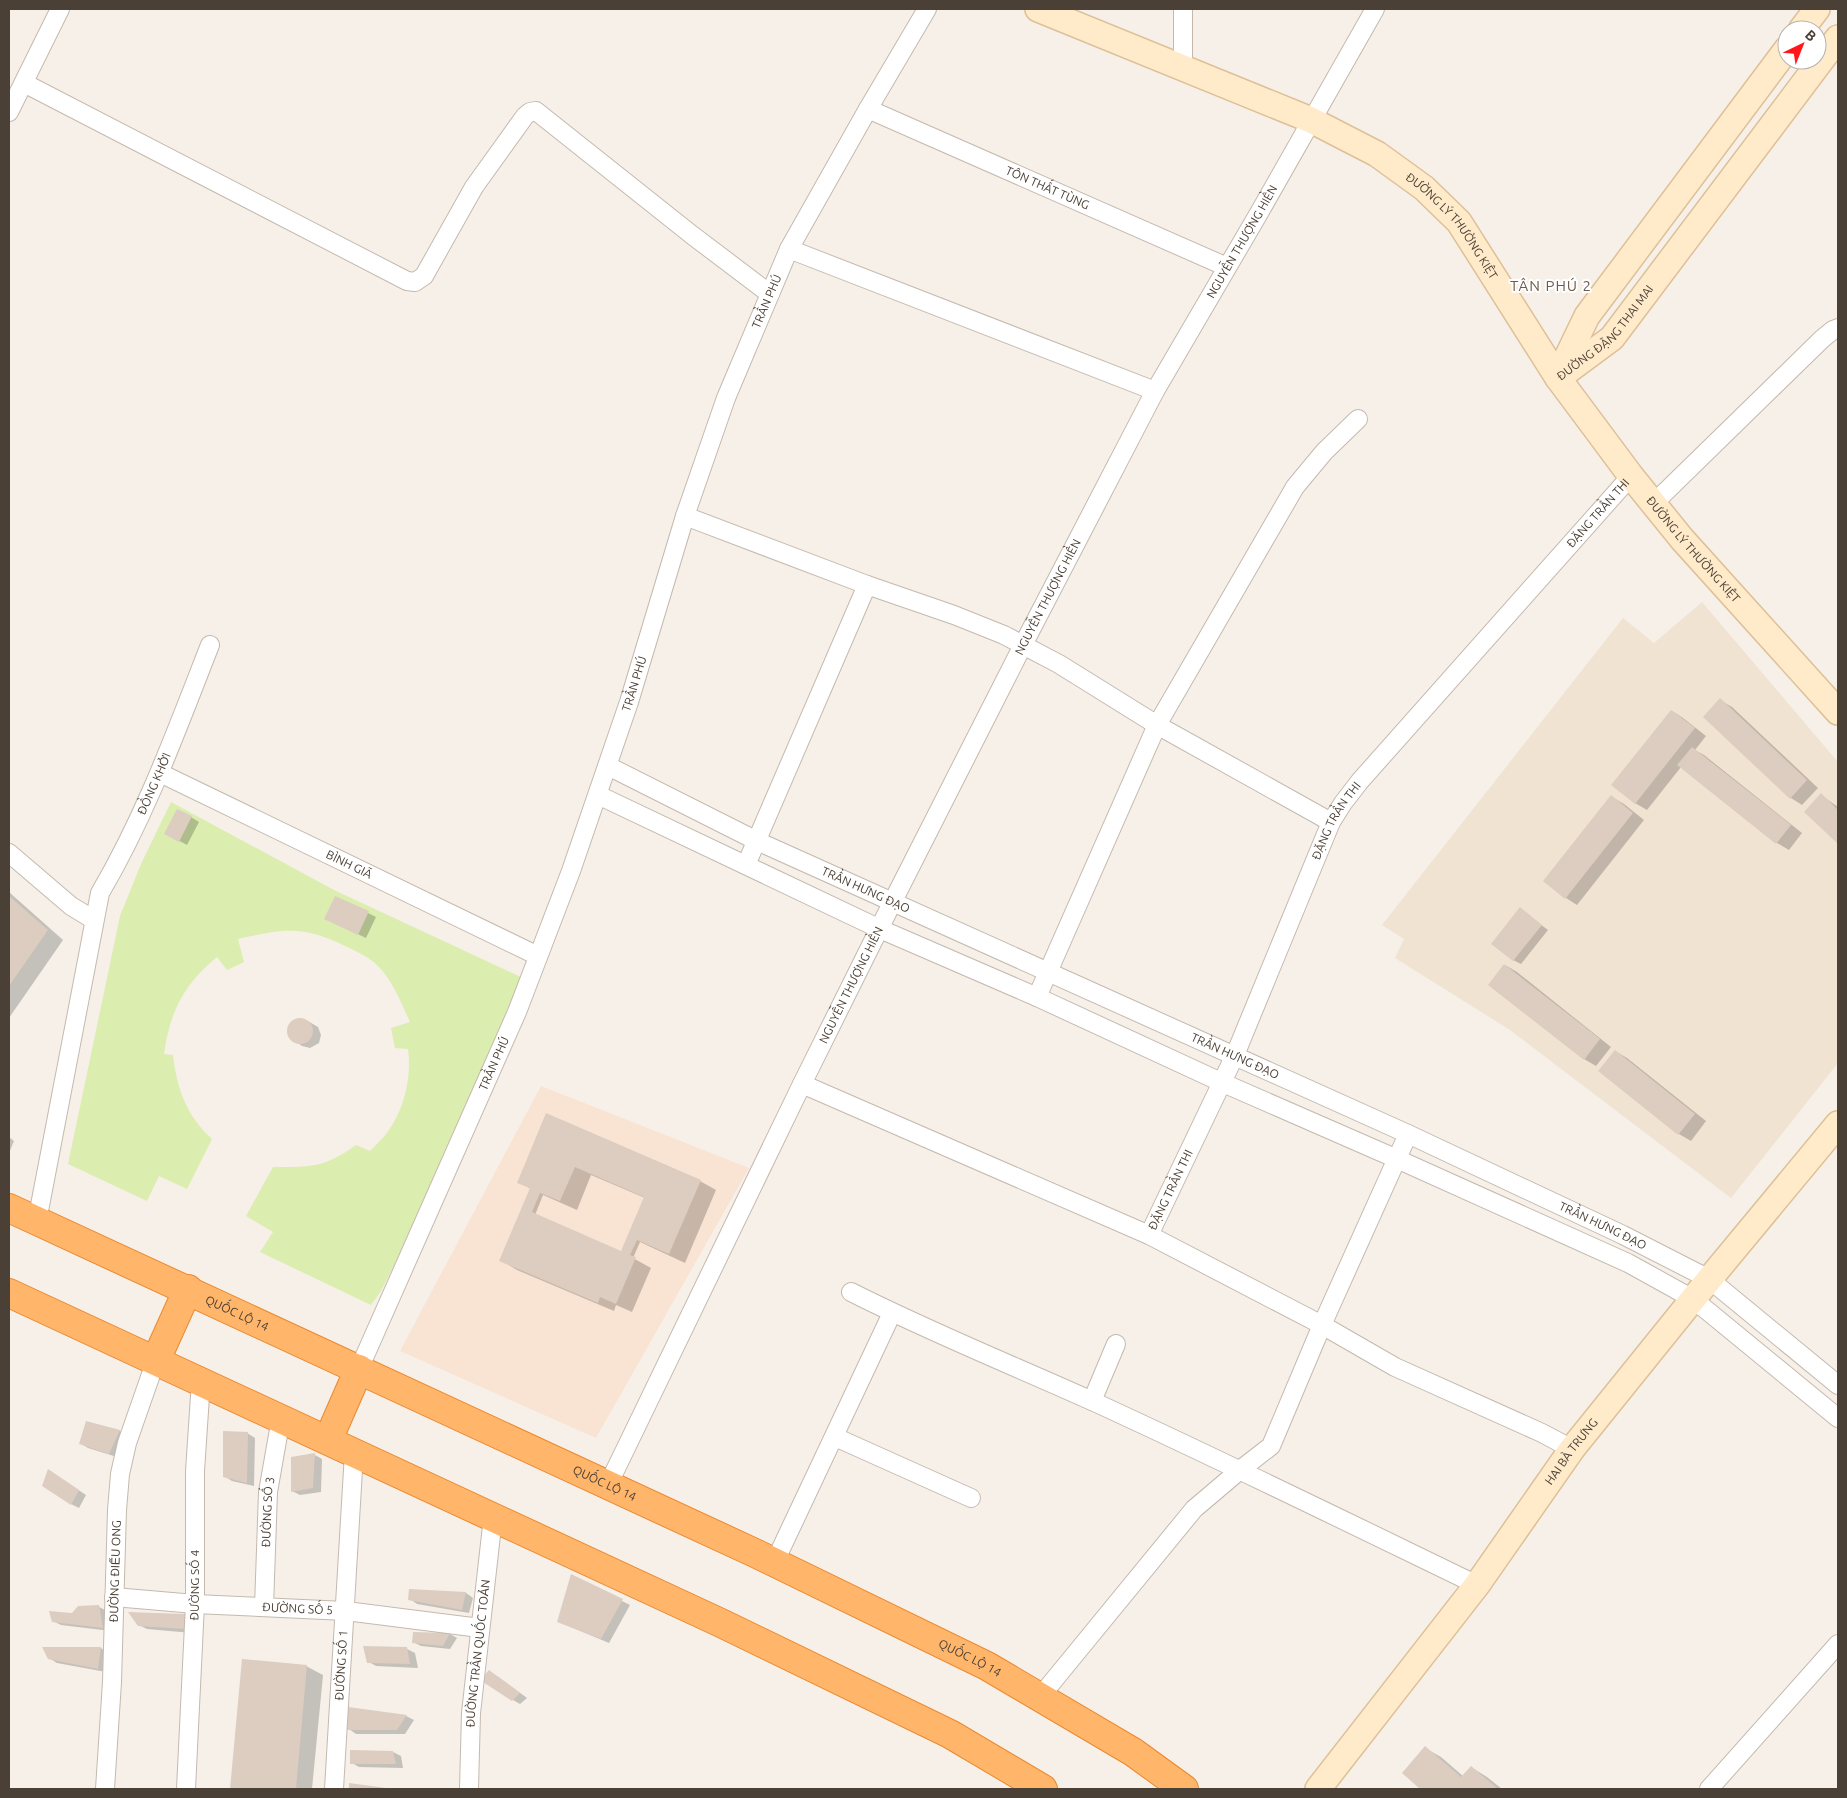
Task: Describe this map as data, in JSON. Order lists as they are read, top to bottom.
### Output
{
  "streets": {
    "highway": ["QUỐC LỘ 14"],
    "street": [
      "TÔN THẤT TÙNG",
      "ĐƯỜNG LÝ THƯỜNG KIỆT",
      "NGUYỄN THƯỢNG HIỀN",
      "TRẦN PHÚ",
      "ĐƯỜNG ĐẶNG THAI MAI",
      "ĐẶNG TRẦN THI",
      "ĐỒNG KHỞI",
      "BÌNH GIÃ",
      "TRẦN HƯNG ĐẠO",
      "HAI BÀ TRƯNG",
      "ĐƯỜNG SỐ 3",
      "ĐƯỜNG ĐIỂU ONG",
      "ĐƯỜNG SỐ 4",
      "ĐƯỜNG SỐ 5",
      "ĐƯỜNG TRẦN QUỐC TOẢN",
      "ĐƯỜNG SỐ 1"
    ]
  },
  "crossings": [
    ["TÔN THẤT TÙNG", "NGUYỄN THƯỢNG HIỀN"],
    ["TÔN THẤT TÙNG", "TRẦN PHÚ"],
    ["ĐƯỜNG LÝ THƯỜNG KIỆT", "NGUYỄN THƯỢNG HIỀN"],
    ["ĐƯỜNG LÝ THƯỜNG KIỆT", "ĐƯỜNG ĐẶNG THAI MAI"],
    ["ĐƯỜNG LÝ THƯỜNG KIỆT", "ĐẶNG TRẦN THI"],
    ["NGUYỄN THƯỢNG HIỀN", "TRẦN HƯNG ĐẠO"],
    ["NGUYỄN THƯỢNG HIỀN", "QUỐC LỘ 14"],
    ["TRẦN PHÚ", "BÌNH GIÃ"],
    ["TRẦN PHÚ", "TRẦN HƯNG ĐẠO"],
    ["TRẦN PHÚ", "QUỐC LỘ 14"],
    ["ĐẶNG TRẦN THI", "TRẦN HƯNG ĐẠO"],
    ["ĐỒNG KHỞI", "BÌNH GIÃ"],
    ["ĐỒNG KHỞI", "QUỐC LỘ 14"],
    ["TRẦN HƯNG ĐẠO", "HAI BÀ TRƯNG"],
    ["ĐƯỜNG SỐ 3", "ĐƯỜNG SỐ 5"],
    ["ĐƯỜNG ĐIỂU ONG", "ĐƯỜNG SỐ 5"],
    ["ĐƯỜNG SỐ 4", "ĐƯỜNG SỐ 5"],
    ["ĐƯỜNG SỐ 5", "ĐƯỜNG TRẦN QUỐC TOẢN"],
    ["ĐƯỜNG SỐ 5", "ĐƯỜNG SỐ 1"]
  ],
  "districts": ["TÂN PHÚ 2"],
  "north": "top right"
}
